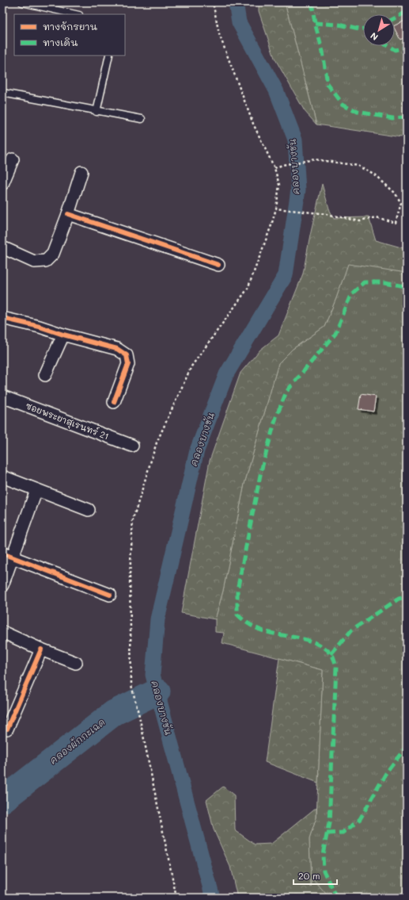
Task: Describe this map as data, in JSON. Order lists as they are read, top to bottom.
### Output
{
  "streets": {
    "street": ["ซอยพระยาสุเรนทร์ 21"]
  },
  "water": ["คลองบางชัน", "คลองผักกะเฉด"],
  "legend": ["ทางจักรยาน", "ทางเดิน"],
  "scale_bar": "20 m",
  "north": "bottom left"
}
